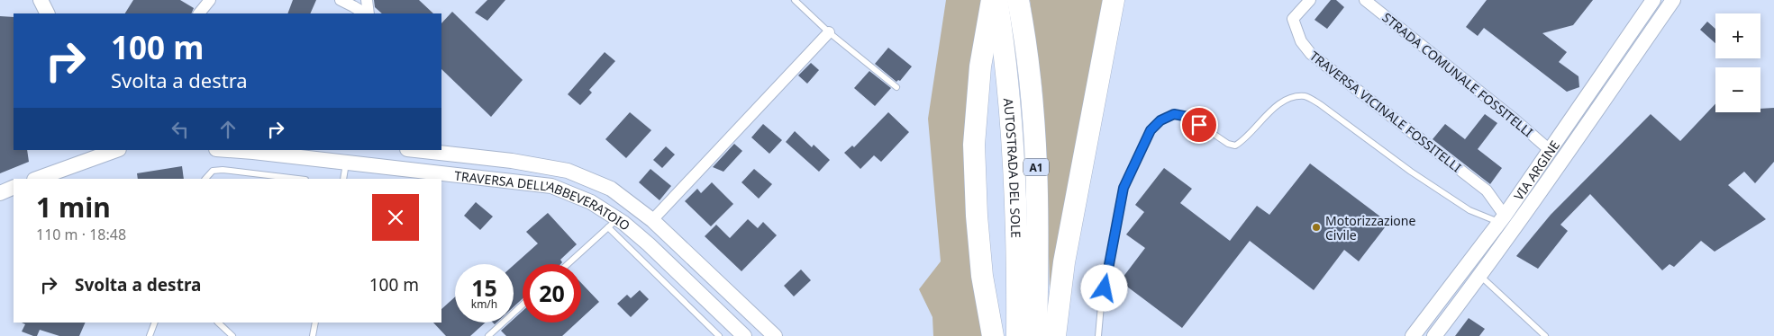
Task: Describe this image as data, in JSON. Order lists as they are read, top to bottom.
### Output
{
  "streets": {
    "highway": ["A1", "AUTOSTRADA DEL SOLE"],
    "street": [
      "STRADA COMUNALE FOSSITELLI",
      "TRAVERSA VICINALE FOSSITELLI",
      "VIA ARGINE",
      "TRAVERSA DELL'ABBEVERATOIO"
    ]
  },
  "crossings": [
    ["STRADA COMUNALE FOSSITELLI", "VIA ARGINE"],
    ["TRAVERSA VICINALE FOSSITELLI", "VIA ARGINE"]
  ],
  "places": ["Motorizzazione Civile"],
  "page": {
    "map_buttons": ["+", "−"],
    "turn": ["100 m", "Svolta a destra"],
    "heading": ["1 min", "110 m · 18:48"],
    "list": [
      {
        "name": "Svolta a destra",
        "value": "100 m"
      }
    ],
    "speed": "15 km/h",
    "limit": "20"
  }
}
